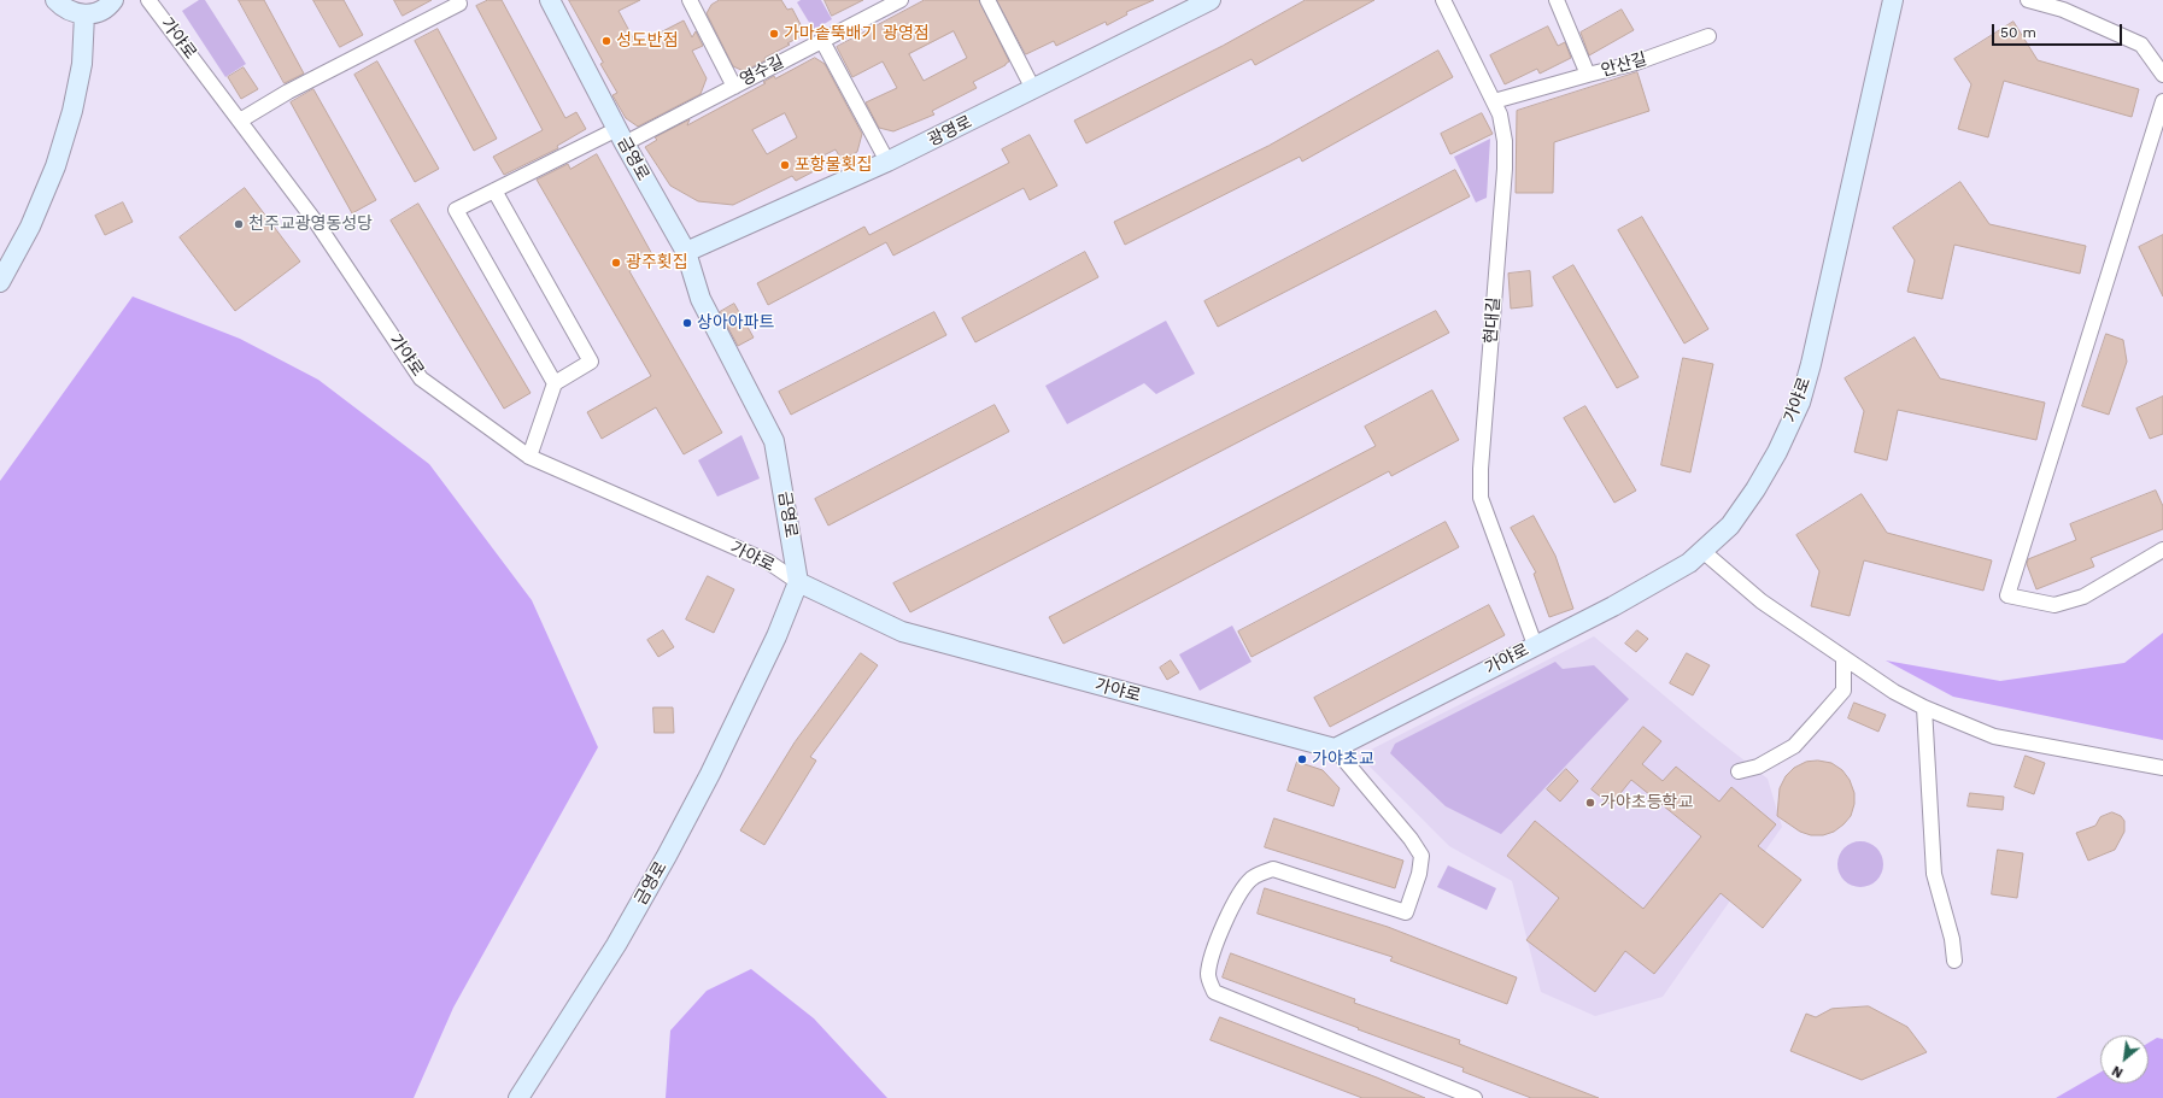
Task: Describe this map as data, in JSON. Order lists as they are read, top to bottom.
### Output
{
  "streets": {
    "street": [
      "가야로",
      "안산길",
      "영수길",
      "광영로",
      "금영로",
      "현대길"
    ]
  },
  "crossings": [
    ["가야로", "금영로"],
    ["가야로", "현대길"],
    ["광영로", "금영로"]
  ],
  "places": [
    "가마솥뚝배기 광영점",
    "성도반점",
    "포항물횟집",
    "천주교광영동성당",
    "광주횟집",
    "상아아파트",
    "가야초교",
    "가야초등학교"
  ],
  "scale_bar": "50 m",
  "north": "bottom left"
}
